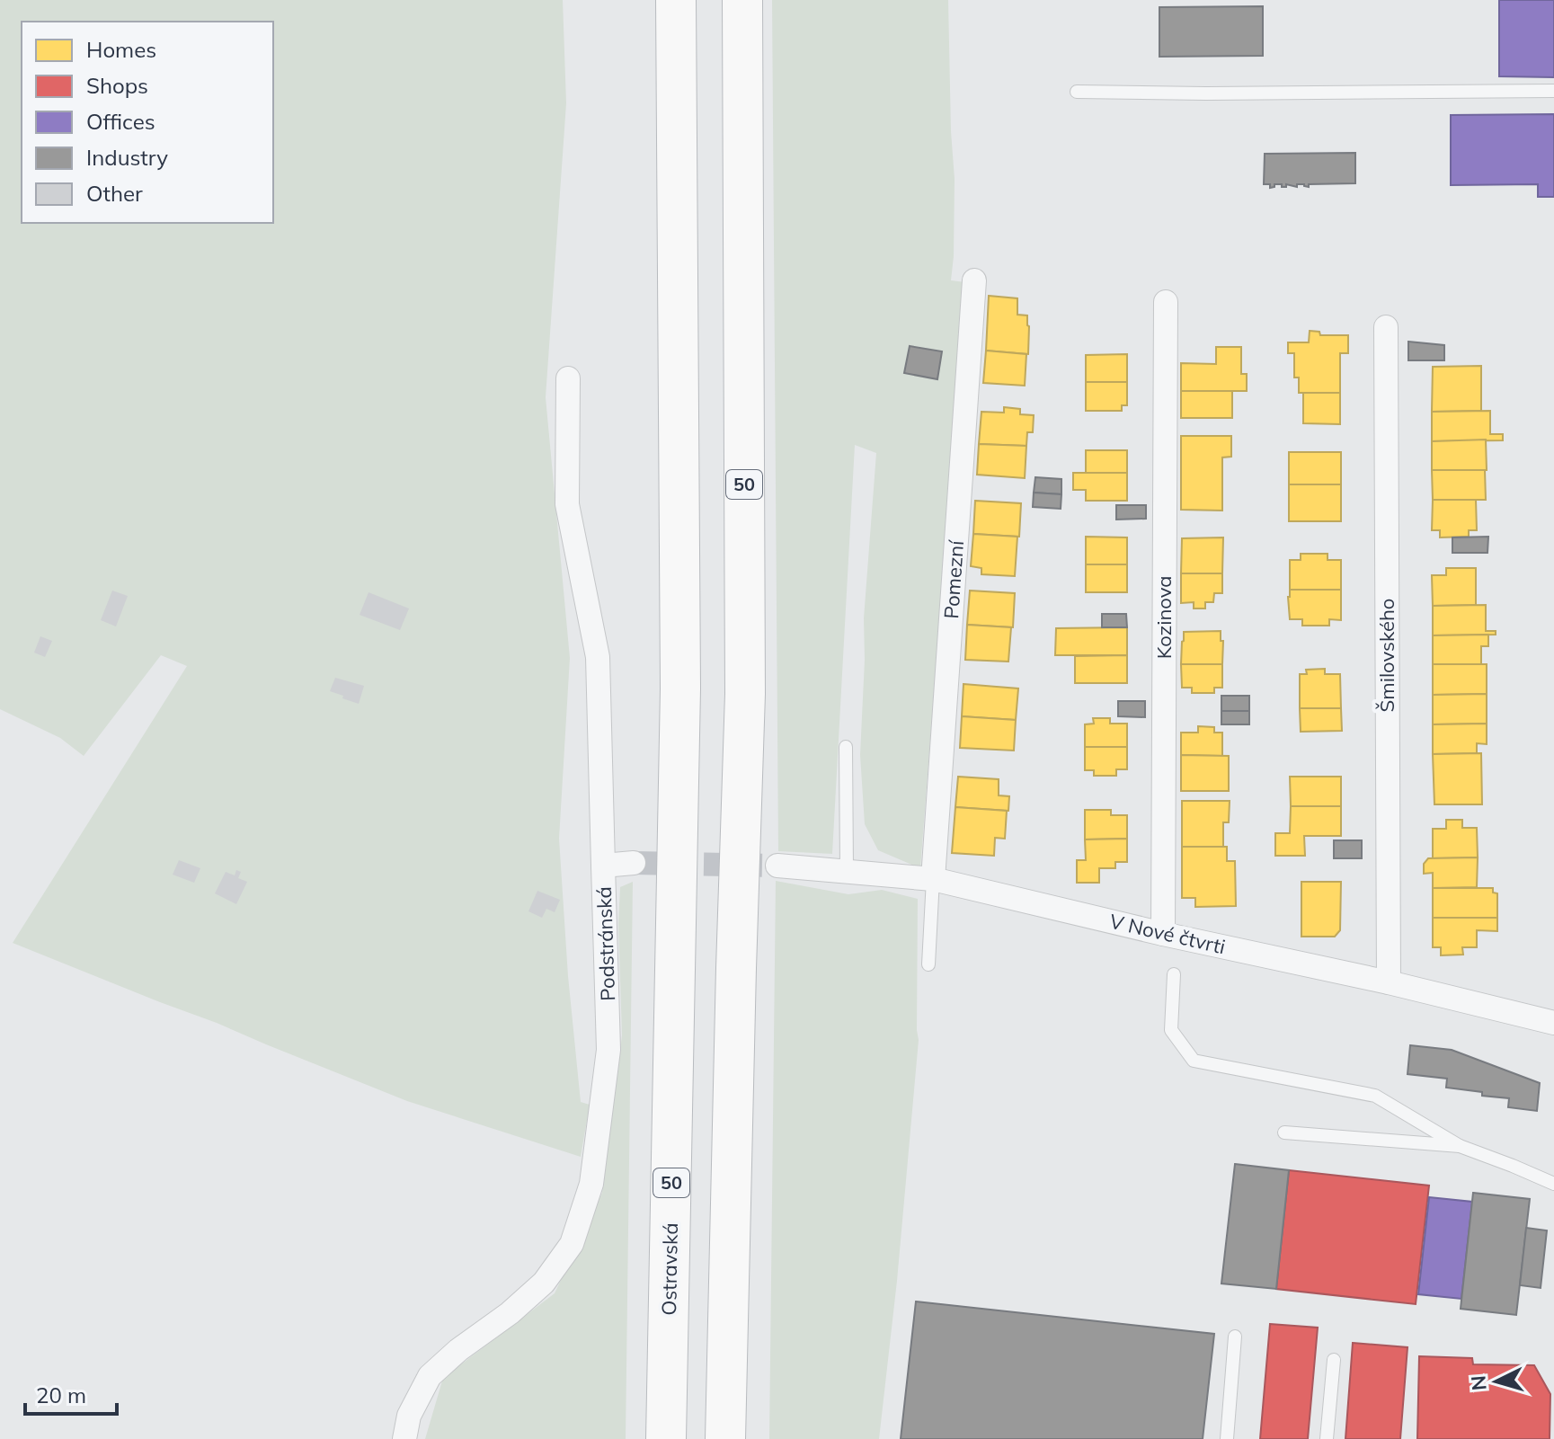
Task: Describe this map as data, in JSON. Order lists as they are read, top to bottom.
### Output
{
  "streets": {
    "highway": ["50", "Ostravská"],
    "street": [
      "Pomezní",
      "Kozinova",
      "Šmilovského",
      "V Nové čtvrti",
      "Podstránská"
    ]
  },
  "crossings": [
    ["Pomezní", "V Nové čtvrti"],
    ["Kozinova", "V Nové čtvrti"],
    ["Šmilovského", "V Nové čtvrti"]
  ],
  "legend": [
    "Homes",
    "Shops",
    "Offices",
    "Industry",
    "Other"
  ],
  "scale_bar": "20 m",
  "north": "left"
}
